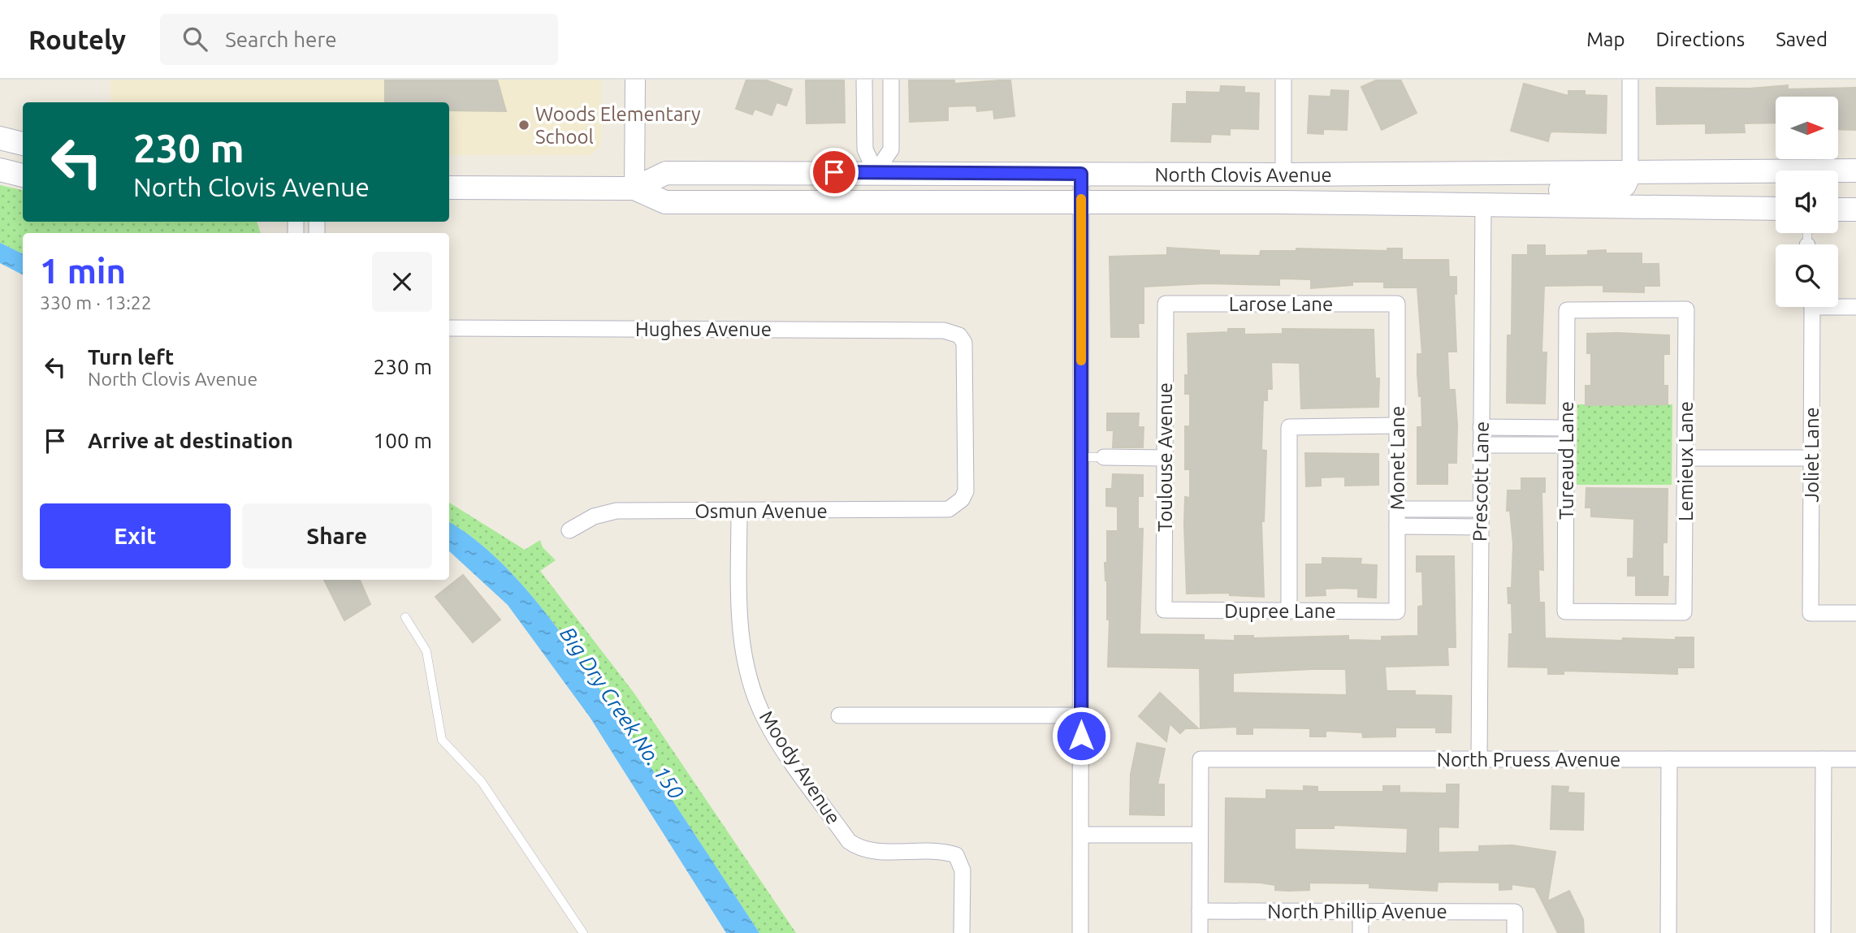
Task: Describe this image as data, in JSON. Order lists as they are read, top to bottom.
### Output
{
  "streets": {
    "main road": ["North Clovis Avenue"],
    "street": [
      "Larose Lane",
      "Hughes Avenue",
      "Joliet Lane",
      "Toulouse Avenue",
      "Monet Lane",
      "Tureaud Lane",
      "Lemieux Lane",
      "Prescott Lane",
      "Osmun Avenue",
      "Dupree Lane",
      "North Pruess Avenue",
      "Moody Avenue",
      "North Phillip Avenue"
    ]
  },
  "crossings": [
    ["North Clovis Avenue", "Prescott Lane"],
    ["Larose Lane", "Toulouse Avenue"],
    ["Larose Lane", "Monet Lane"],
    ["Hughes Avenue", "Osmun Avenue"],
    ["Toulouse Avenue", "Dupree Lane"],
    ["Monet Lane", "Dupree Lane"],
    ["Tureaud Lane", "Lemieux Lane"],
    ["Prescott Lane", "North Pruess Avenue"],
    ["Osmun Avenue", "Moody Avenue"]
  ],
  "water": ["Big Dry Creek No. 150"],
  "places": ["Woods Elementary School"],
  "north": "right",
  "page": {
    "header": "Routely",
    "search": "Search here",
    "nav": ["Map", "Directions", "Saved"],
    "turn": ["230 m", "North Clovis Avenue"],
    "heading": ["1 min", "330 m · 13:22"],
    "list": [
      {
        "name": "Turn left",
        "note": "North Clovis Avenue",
        "value": "230 m"
      },
      {
        "name": "Arrive at destination",
        "value": "100 m"
      }
    ],
    "buttons": ["Exit", "Share"]
  }
}
